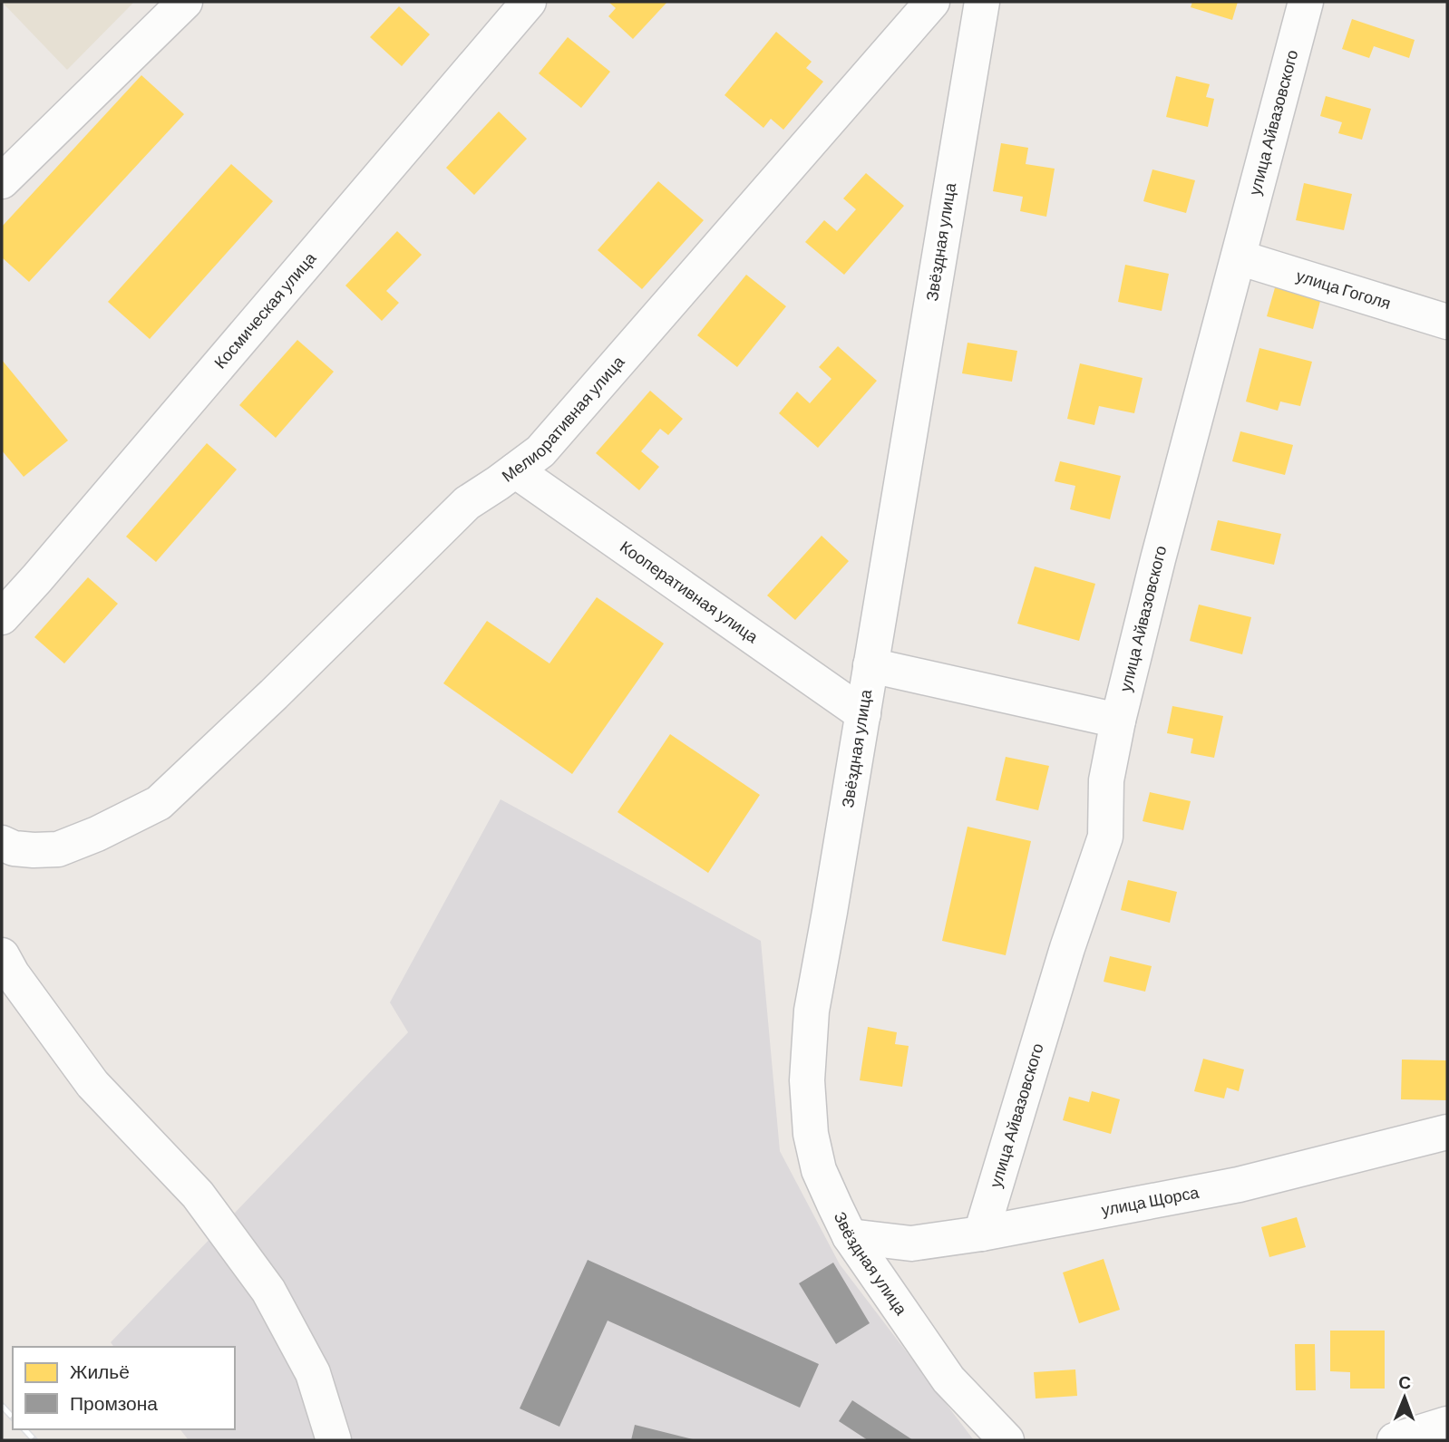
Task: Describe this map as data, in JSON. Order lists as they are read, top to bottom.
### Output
{
  "streets": {
    "street": [
      "улица Айвазовского",
      "Звёздная улица",
      "улица Гоголя",
      "Космическая улица",
      "Мелиоративная улица",
      "Кооперативная улица",
      "улица Щорса"
    ]
  },
  "crossings": [
    ["улица Айвазовского", "улица Гоголя"],
    ["улица Айвазовского", "улица Щорса"],
    ["Звёздная улица", "Кооперативная улица"],
    ["Звёздная улица", "улица Щорса"],
    ["Мелиоративная улица", "Кооперативная улица"]
  ],
  "legend": ["Жильё", "Промзона"],
  "north": "top"
}
